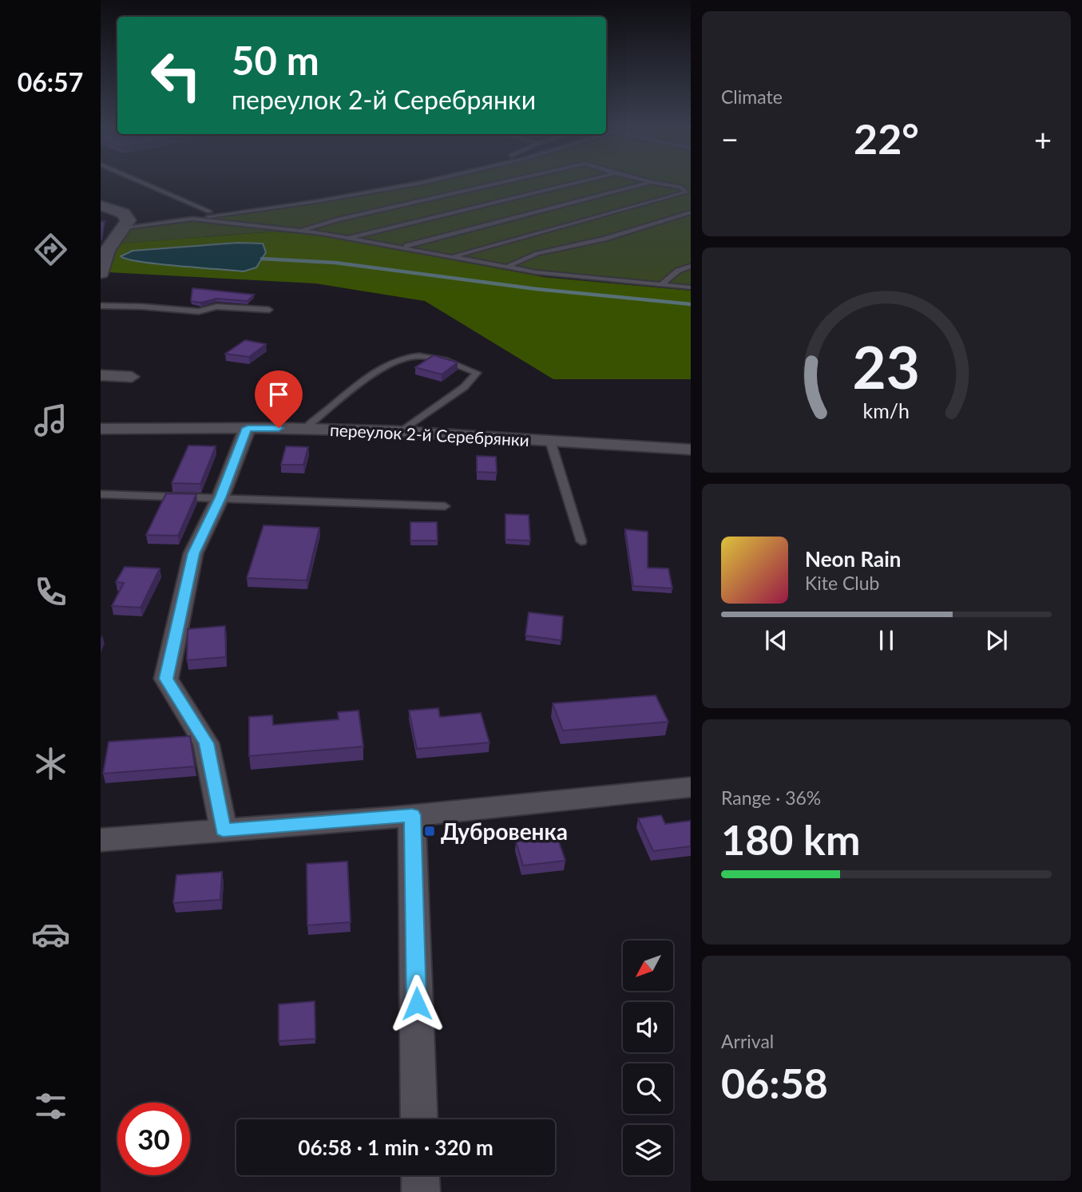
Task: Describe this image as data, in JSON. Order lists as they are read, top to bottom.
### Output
{
  "streets": {
    "street": ["переулок 2-й Серебрянки"]
  },
  "places": {
    "transit": ["Дубровенка"]
  },
  "north": "bottom left",
  "page": {
    "tabs": "06:57",
    "tile": [
      "Climate",
      ["Range · 36%", "180 km"],
      ["Arrival", "06:58"]
    ],
    "turn": ["50 m", "переулок 2-й Серебрянки"],
    "heat": ["−", "22°", "+"],
    "song": ["Neon Rain", "Kite Club"],
    "limit": "30",
    "trip": "06:58 · 1 min · 320 m",
    "gauge": ["23", "km/h"]
  }
}
